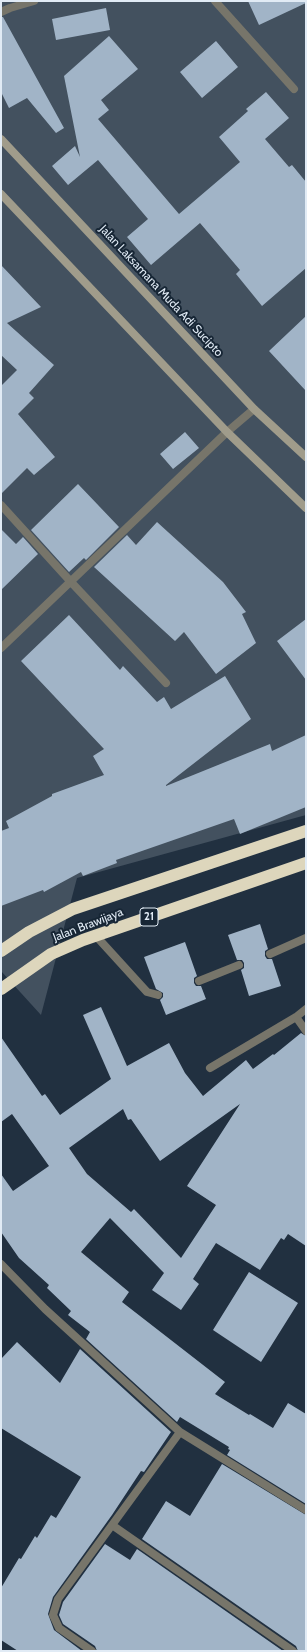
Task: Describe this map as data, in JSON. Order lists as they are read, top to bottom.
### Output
{
  "streets": {
    "highway": ["21", "Jalan Brawijaya"],
    "main road": ["Jalan Laksamana Muda Adi Sucipto"]
  }
}
